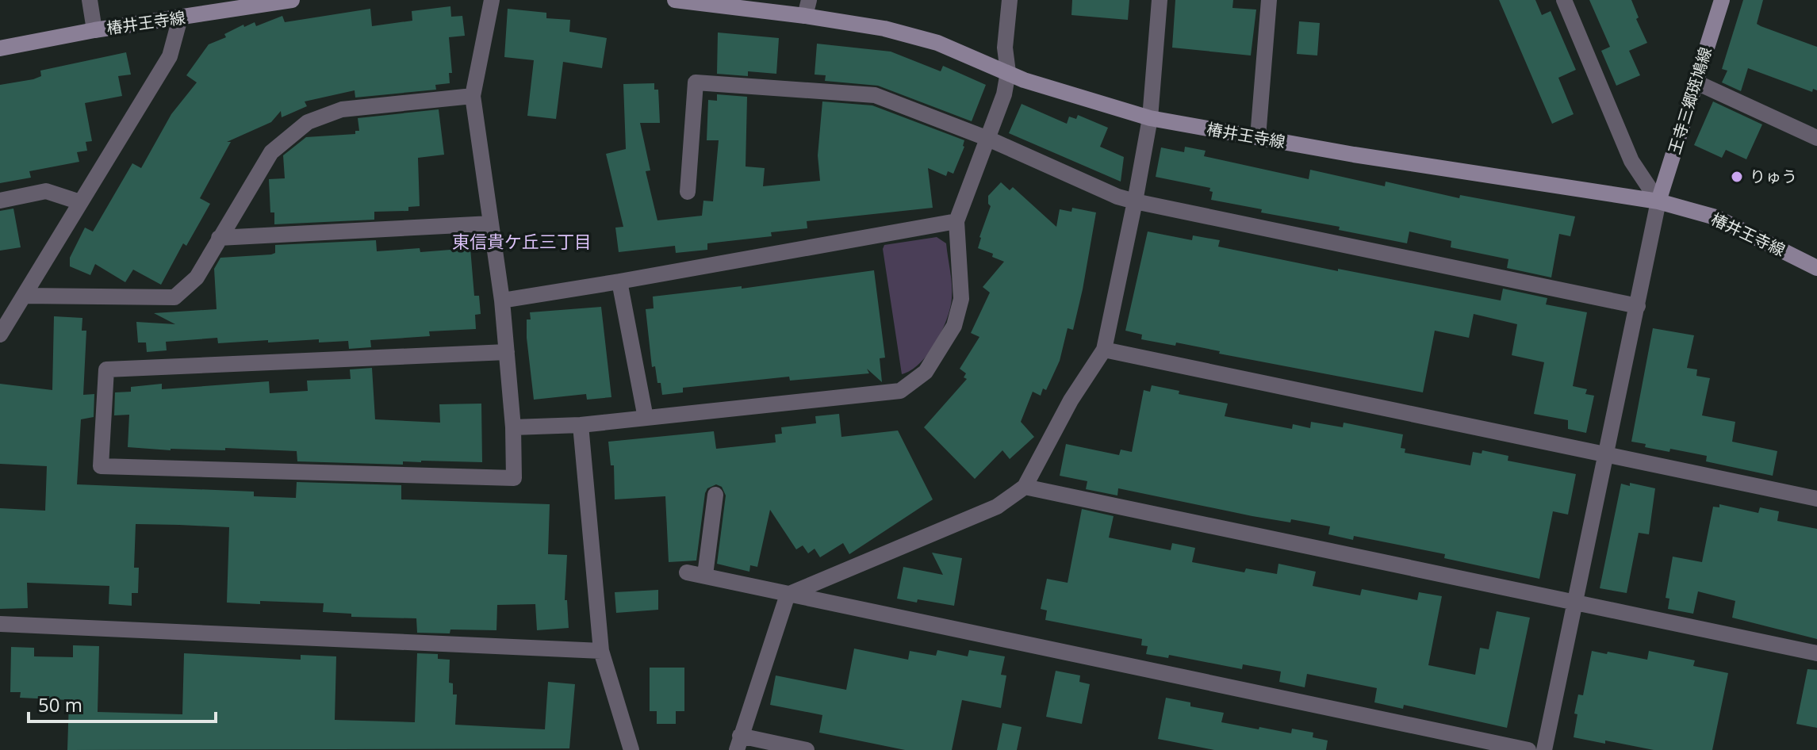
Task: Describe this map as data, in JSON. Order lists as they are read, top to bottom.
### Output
{
  "streets": {
    "main road": ["椿井王寺線", "王寺三郷斑鳩線"]
  },
  "crossings": [
    ["椿井王寺線", "王寺三郷斑鳩線"]
  ],
  "districts": ["東信貴ケ丘三丁目"],
  "places": ["りゅう"],
  "scale_bar": "50 m"
}
